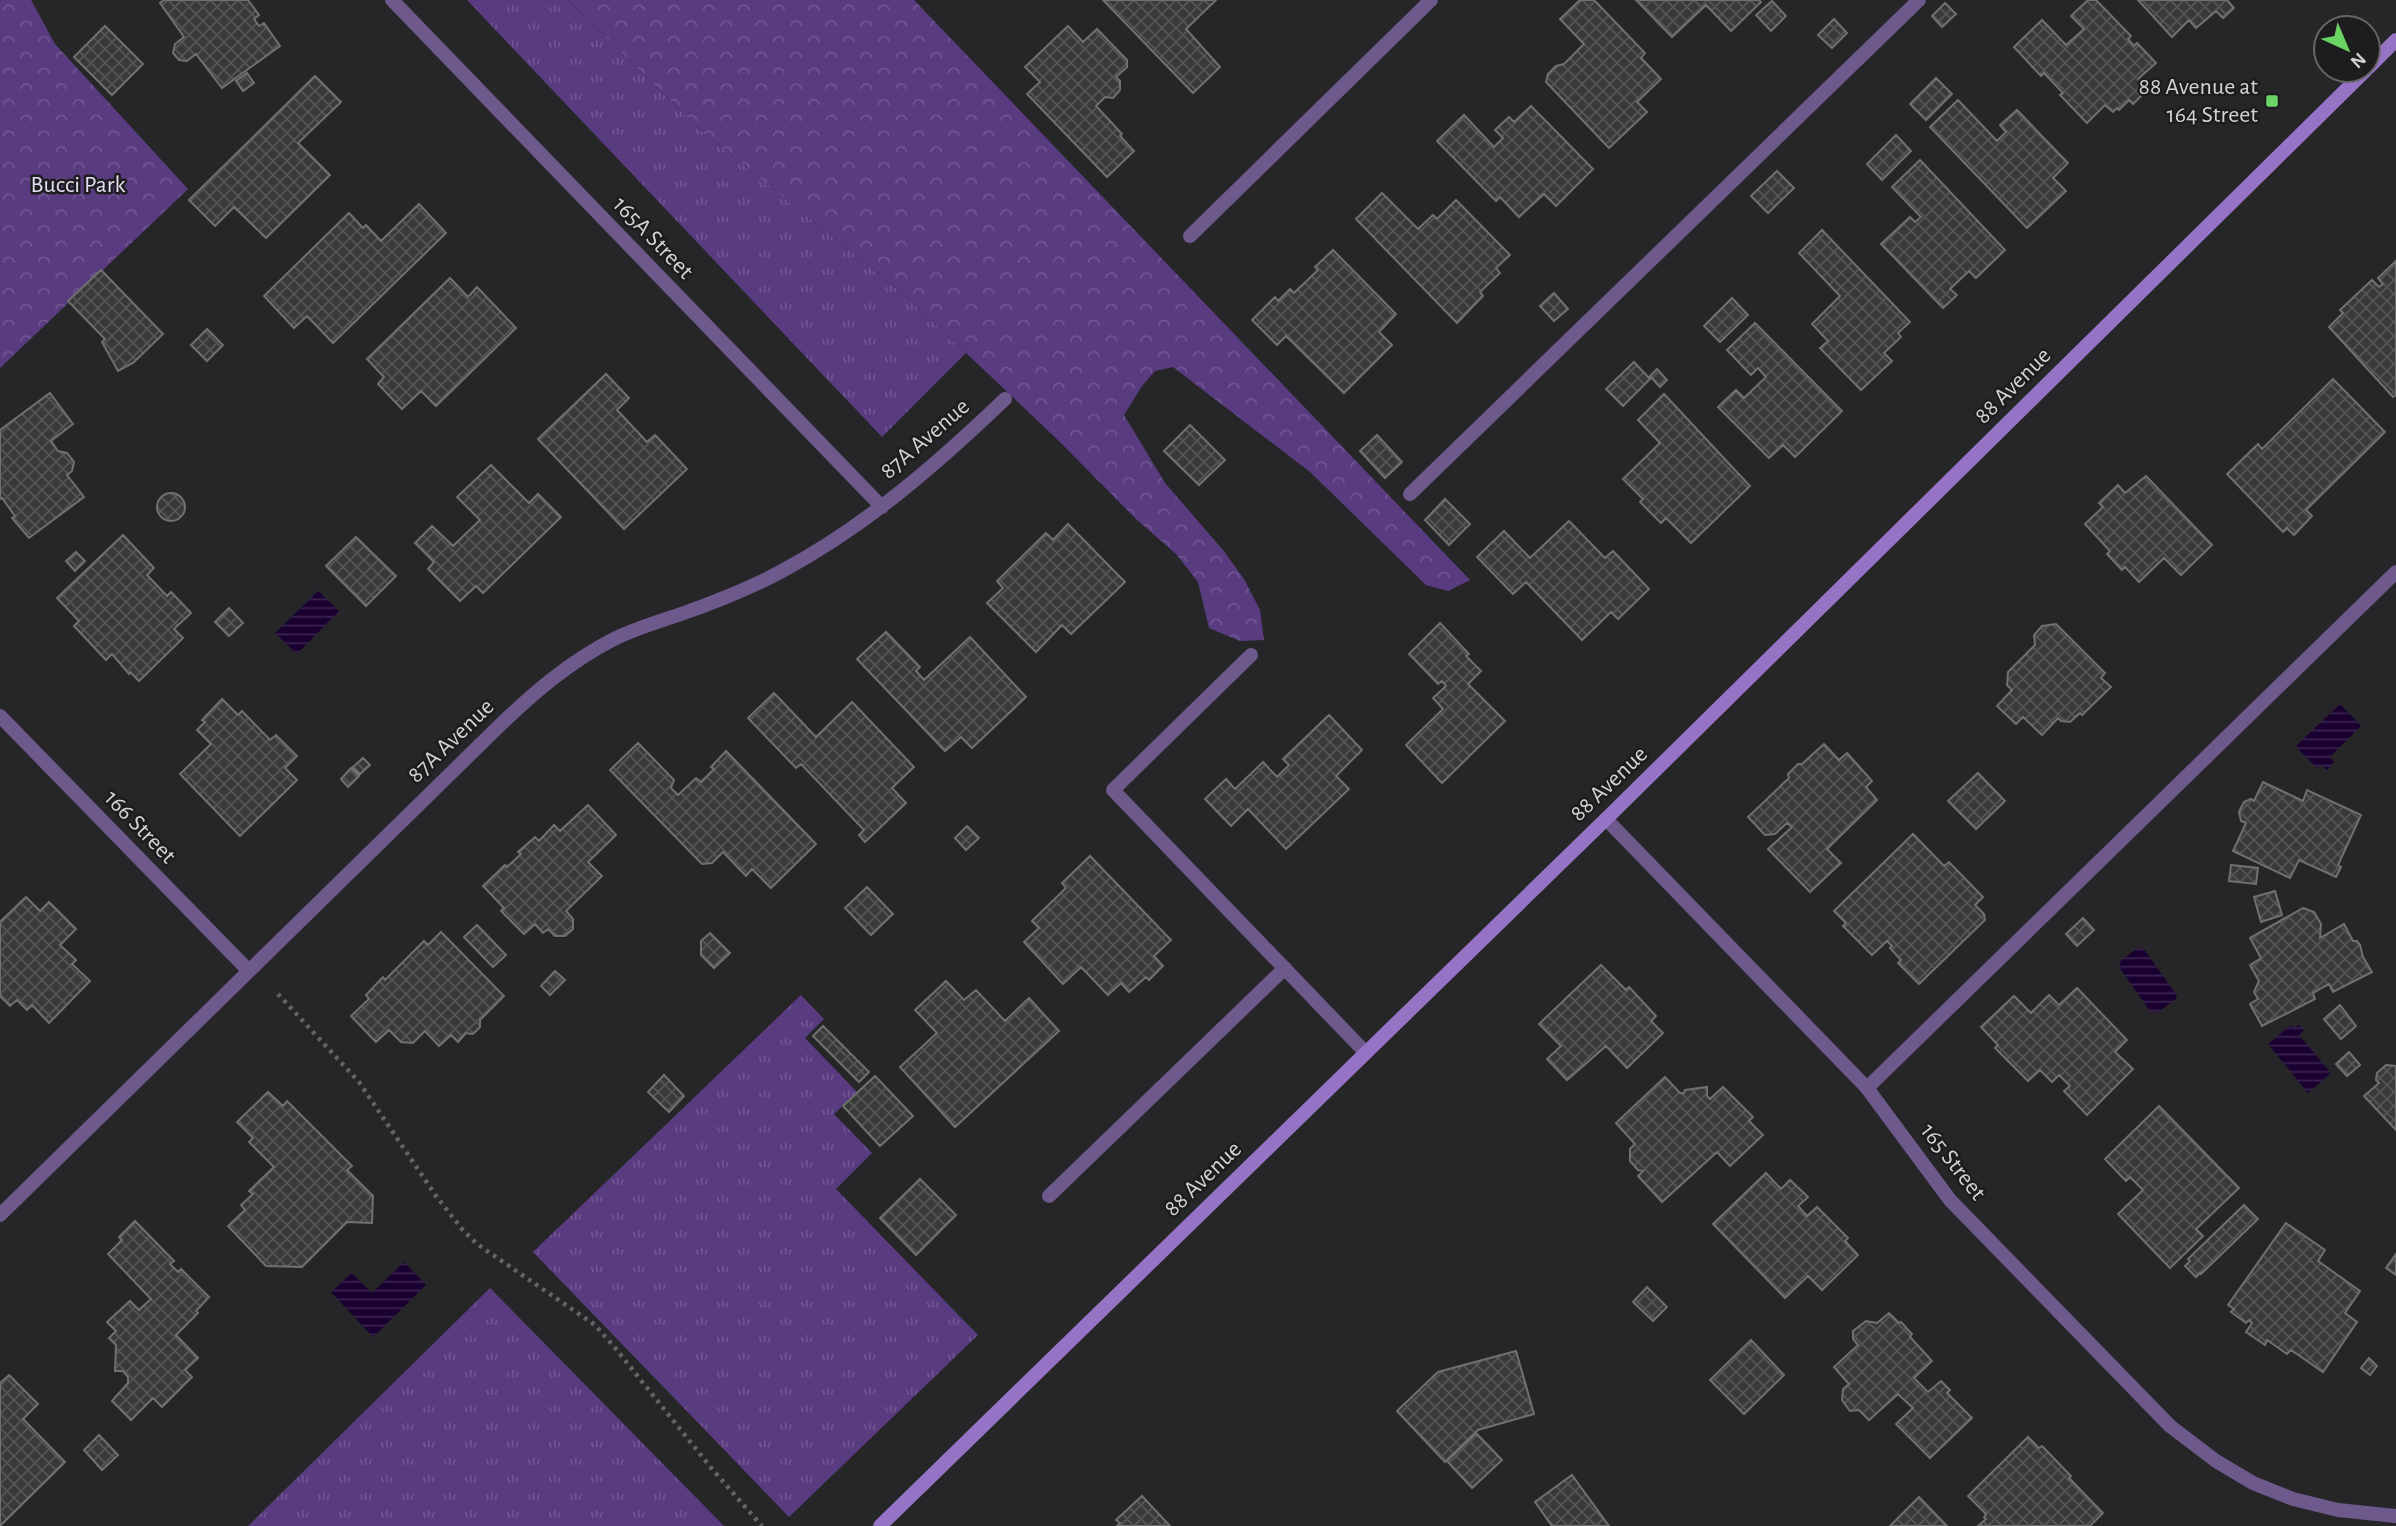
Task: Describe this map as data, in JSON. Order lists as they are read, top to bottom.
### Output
{
  "streets": {
    "main road": ["88 Avenue"],
    "street": [
      "165A Street",
      "87A Avenue",
      "166 Street",
      "165 Street"
    ]
  },
  "crossings": [
    ["165A Street", "87A Avenue"],
    ["88 Avenue", "165 Street"],
    ["87A Avenue", "166 Street"]
  ],
  "parks": ["Bucci Park"],
  "places": {
    "transit": ["88 Avenue at 164 Street"]
  },
  "north": "bottom right"
}
